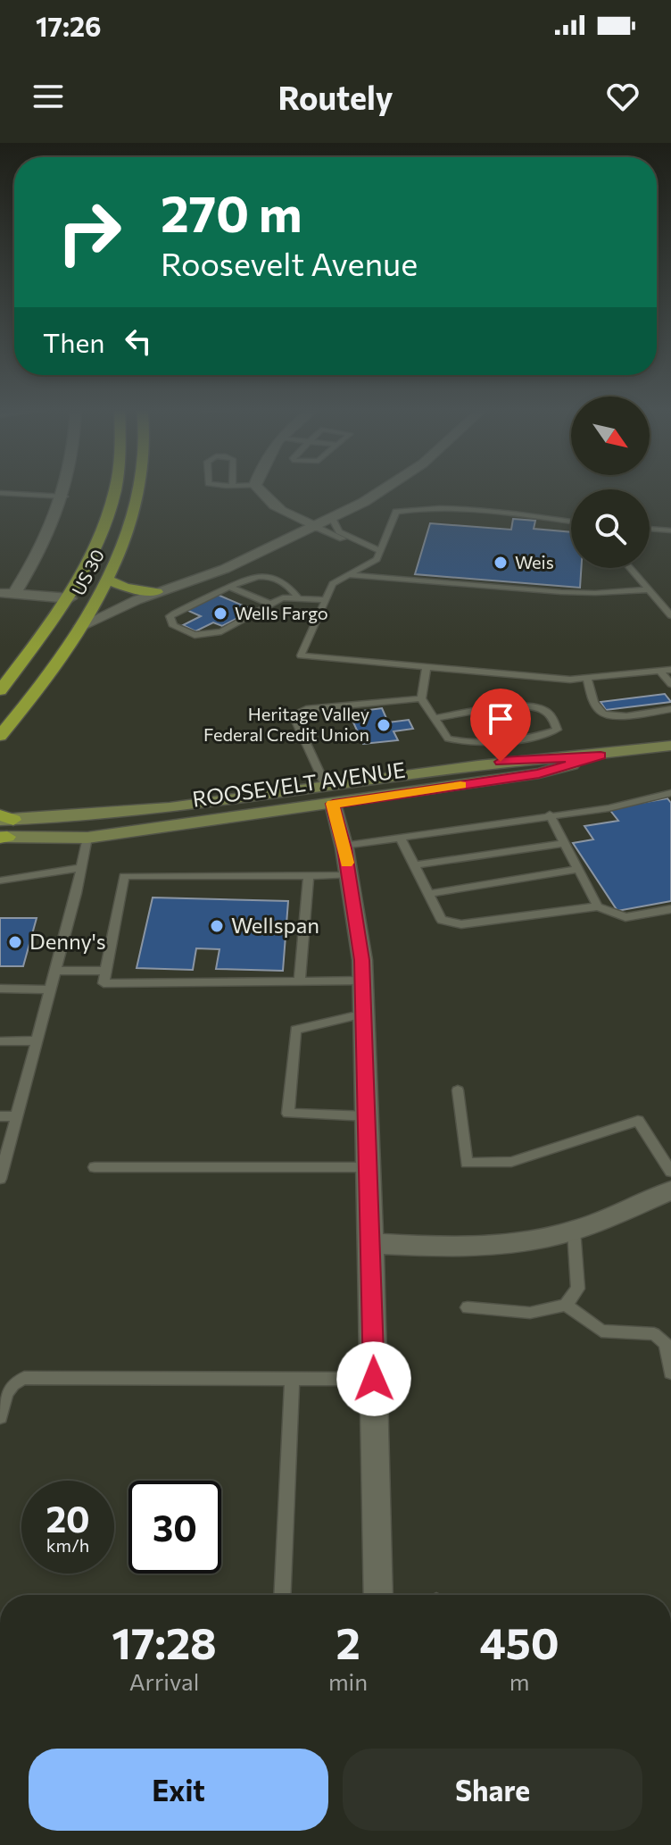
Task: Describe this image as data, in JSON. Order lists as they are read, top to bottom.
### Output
{
  "streets": {
    "highway": ["US 30"],
    "main road": ["ROOSEVELT AVENUE"]
  },
  "places": [
    "Weis",
    "Wells Fargo",
    "Heritage Valley Federal Credit Union",
    "Wellspan",
    "Denny's"
  ],
  "north": "bottom right",
  "page": {
    "status": "17:26",
    "header": "Routely",
    "turn": ["270 m", "Roosevelt Avenue"],
    "then": "Then",
    "speed": "20 km/h",
    "limit": "30",
    "eta": [
      "17:28",
      "Arrival",
      "2",
      "min",
      "450",
      "m"
    ],
    "buttons": ["Exit", "Share"]
  }
}
